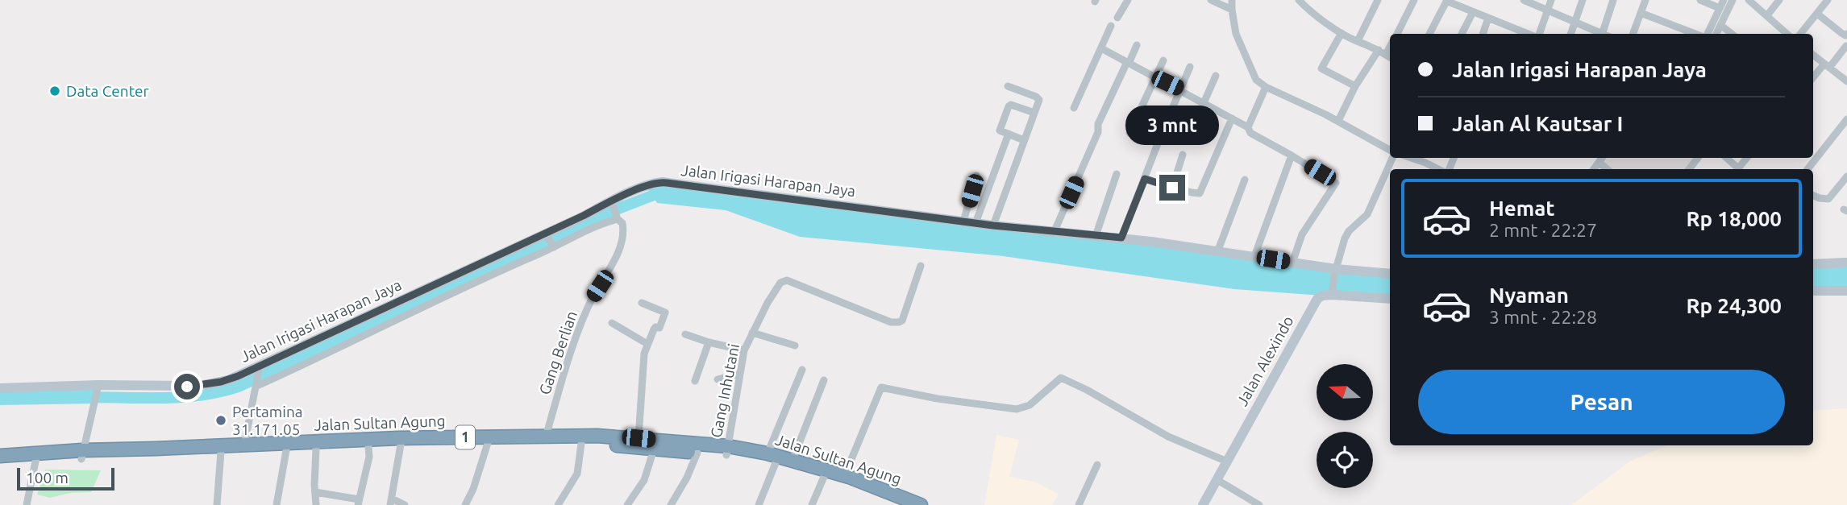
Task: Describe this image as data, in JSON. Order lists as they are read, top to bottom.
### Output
{
  "streets": {
    "highway": ["Jalan Sultan Agung", "1"],
    "street": [
      "Jalan Irigasi Harapan Jaya",
      "Gang Berlian",
      "Jalan Alexindo",
      "Gang Inhutani"
    ]
  },
  "crossings": [
    ["Jalan Irigasi Harapan Jaya", "Gang Berlian"],
    ["Gang Berlian", "Jalan Sultan Agung"],
    ["Gang Inhutani", "Jalan Sultan Agung"]
  ],
  "places": ["Data Center", "Pertamina 31.171.05"],
  "scale_bar": "100 m",
  "north": "left",
  "page": {
    "banner": ["Jalan Irigasi Harapan Jaya", "Jalan Al Kautsar I"],
    "bubble": "3 mnt",
    "list": [
      {
        "name": "Hemat",
        "note": "2 mnt · 22:27",
        "value": "Rp 18,000"
      },
      {
        "name": "Nyaman",
        "note": "3 mnt · 22:28",
        "value": "Rp 24,300"
      }
    ],
    "buttons": "Pesan",
    "scale": "100 m"
  }
}
